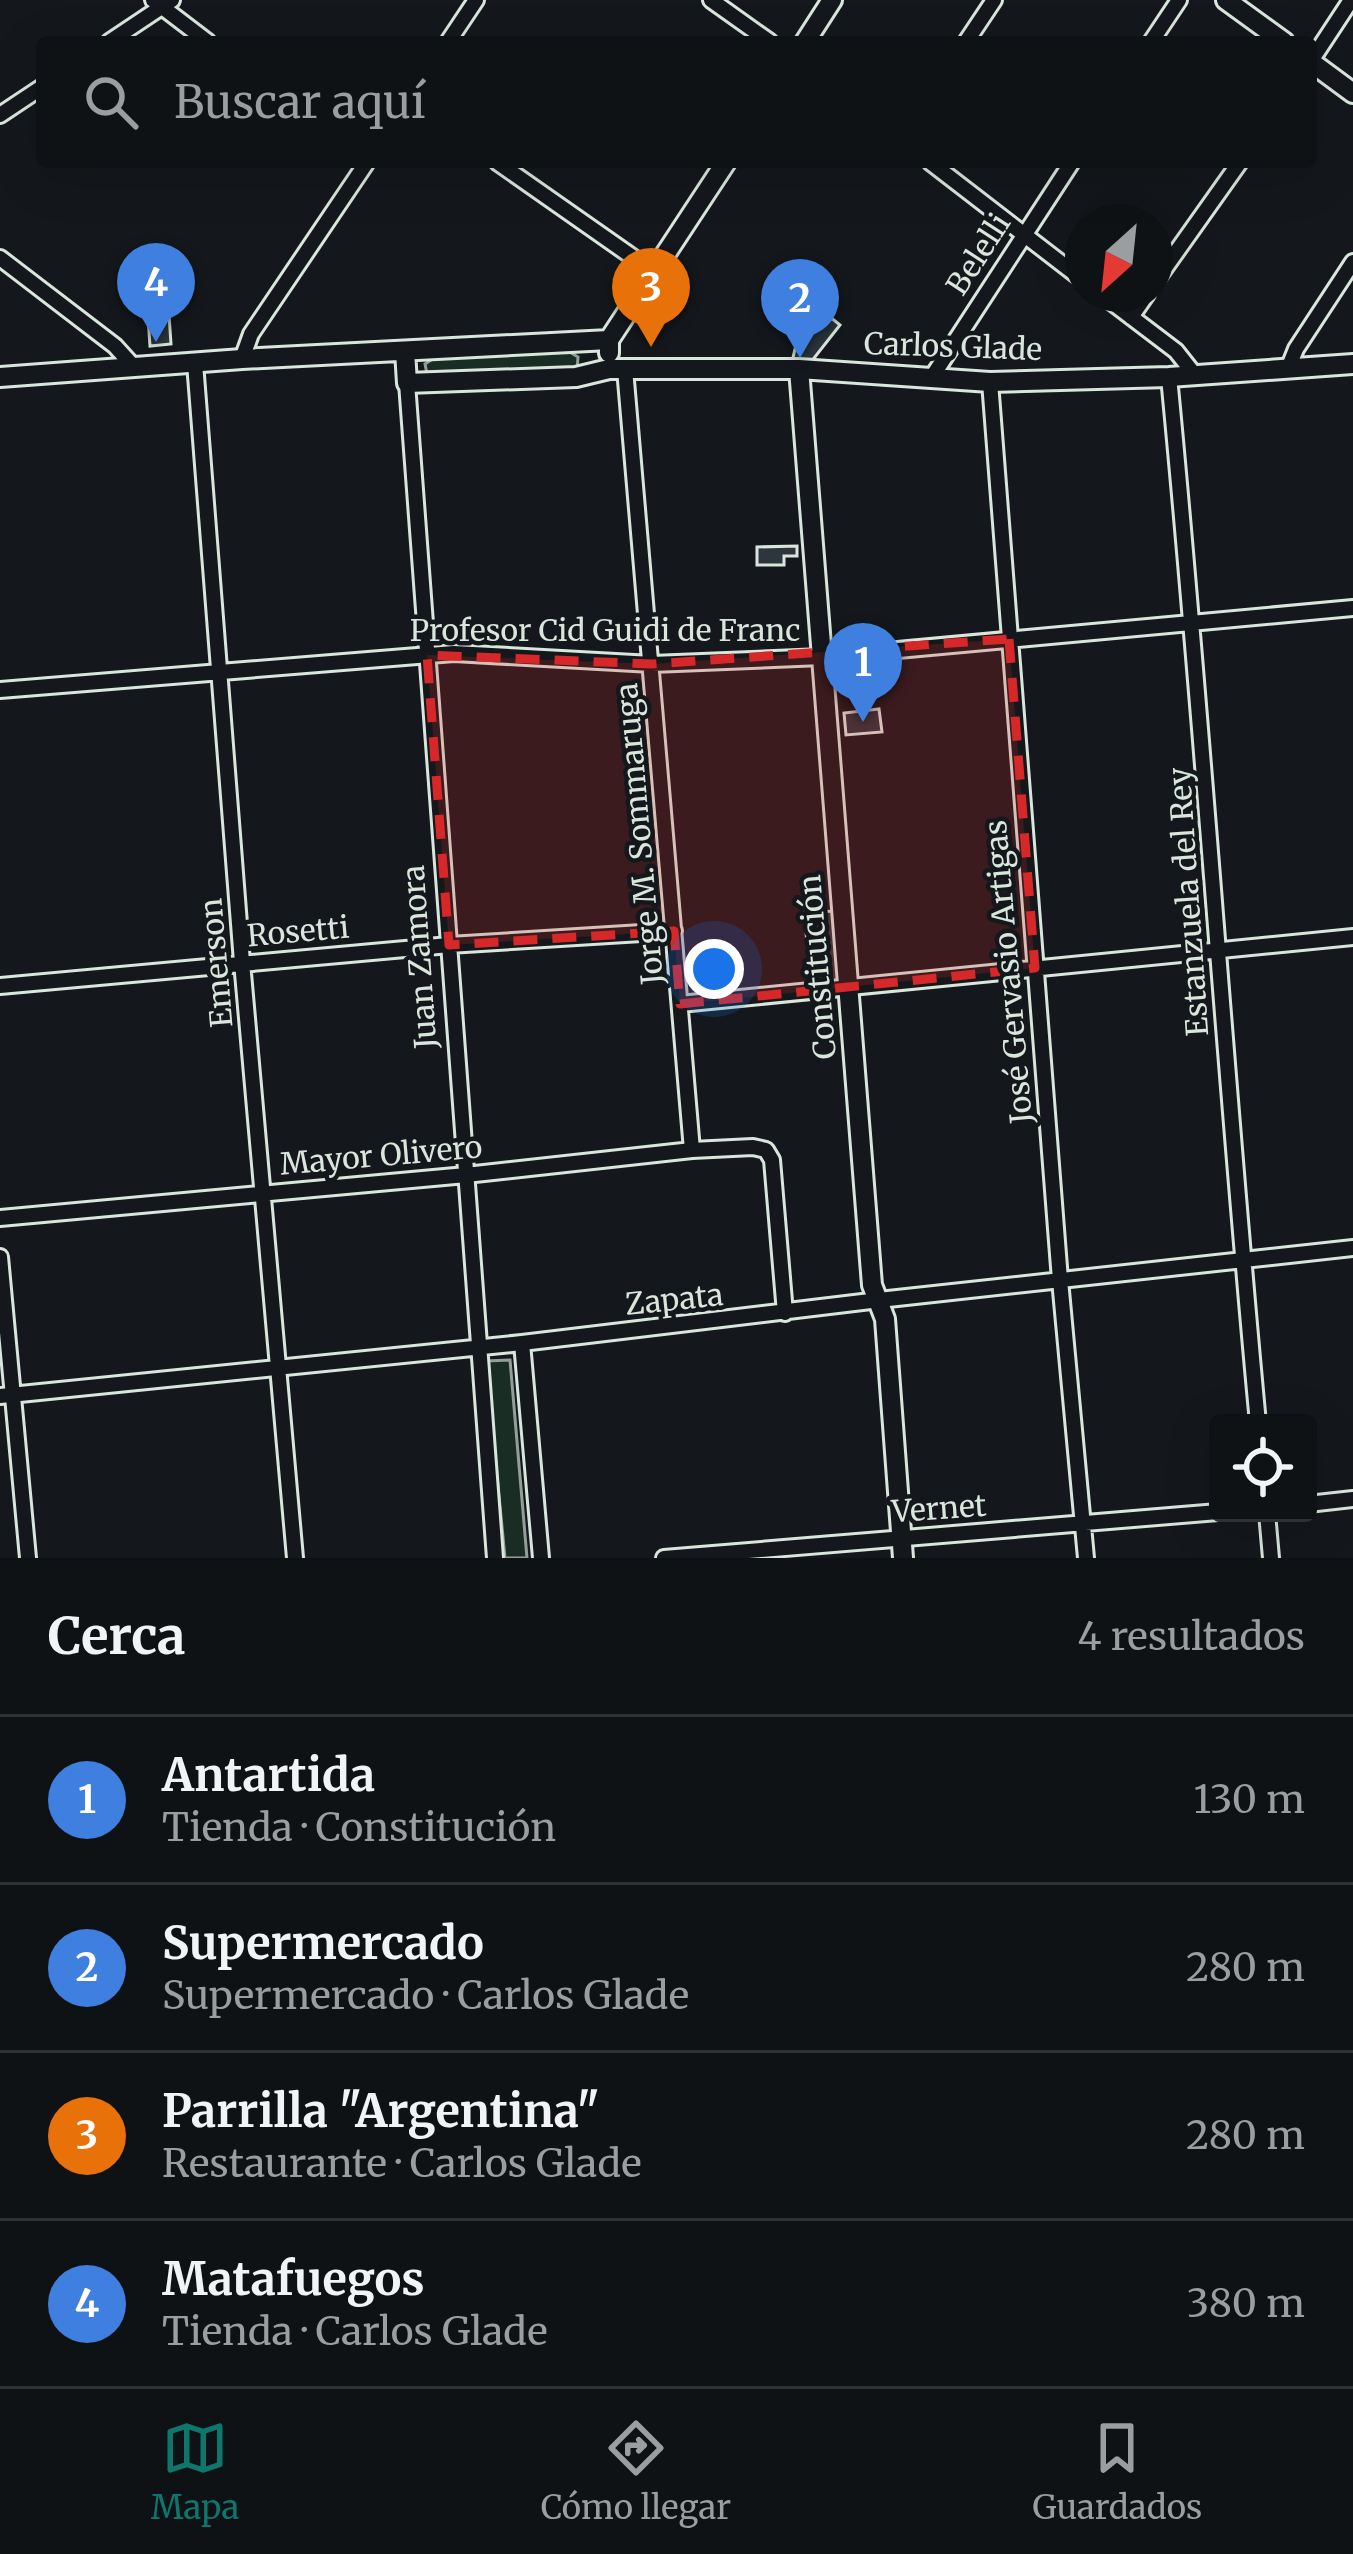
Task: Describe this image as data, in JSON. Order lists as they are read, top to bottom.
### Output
{
  "streets": {
    "street": [
      "Belelli",
      "Carlos Glade",
      "Profesor Cid Guidi de Franc",
      "Jorge M. Sommaruga",
      "Estanzuela del Rey",
      "Rosetti",
      "Juan Zamora",
      "Emerson",
      "Constitución",
      "José Gervasio Artigas",
      "Mayor Olivero",
      "Zapata",
      "Vernet"
    ]
  },
  "crossings": [
    ["Belelli", "Carlos Glade"],
    ["Carlos Glade", "Jorge M. Sommaruga"],
    ["Carlos Glade", "Estanzuela del Rey"],
    ["Carlos Glade", "Juan Zamora"],
    ["Carlos Glade", "Constitución"],
    ["Carlos Glade", "José Gervasio Artigas"],
    ["Profesor Cid Guidi de Franc", "Jorge M. Sommaruga"],
    ["Profesor Cid Guidi de Franc", "Estanzuela del Rey"],
    ["Profesor Cid Guidi de Franc", "Juan Zamora"],
    ["Profesor Cid Guidi de Franc", "Emerson"],
    ["Profesor Cid Guidi de Franc", "Constitución"],
    ["Profesor Cid Guidi de Franc", "José Gervasio Artigas"],
    ["Jorge M. Sommaruga", "Rosetti"],
    ["Jorge M. Sommaruga", "Mayor Olivero"],
    ["Estanzuela del Rey", "Zapata"],
    ["Rosetti", "Juan Zamora"],
    ["Rosetti", "Emerson"],
    ["Juan Zamora", "Mayor Olivero"],
    ["Juan Zamora", "Zapata"],
    ["Emerson", "Mayor Olivero"],
    ["Emerson", "Zapata"],
    ["Constitución", "Zapata"],
    ["Constitución", "Vernet"],
    ["José Gervasio Artigas", "Zapata"],
    ["José Gervasio Artigas", "Vernet"],
    ["Mayor Olivero", "Zapata"]
  ],
  "north": "bottom left",
  "page": {
    "search": "Buscar aquí",
    "pins": [
      "4",
      "3",
      "2",
      "1"
    ],
    "heading": ["Cerca", "4 resultados"],
    "list": [
      {
        "mark": "1",
        "name": "Antartida",
        "note": "Tienda · Constitución",
        "value": "130 m"
      },
      {
        "mark": "2",
        "name": "Supermercado",
        "note": "Supermercado · Carlos Glade",
        "value": "280 m"
      },
      {
        "mark": "3",
        "name": "Parrilla \"Argentina\"",
        "note": "Restaurante · Carlos Glade",
        "value": "280 m"
      },
      {
        "mark": "4",
        "name": "Matafuegos",
        "note": "Tienda · Carlos Glade",
        "value": "380 m"
      }
    ],
    "nav": ["Mapa", "Cómo llegar", "Guardados"]
  }
}
